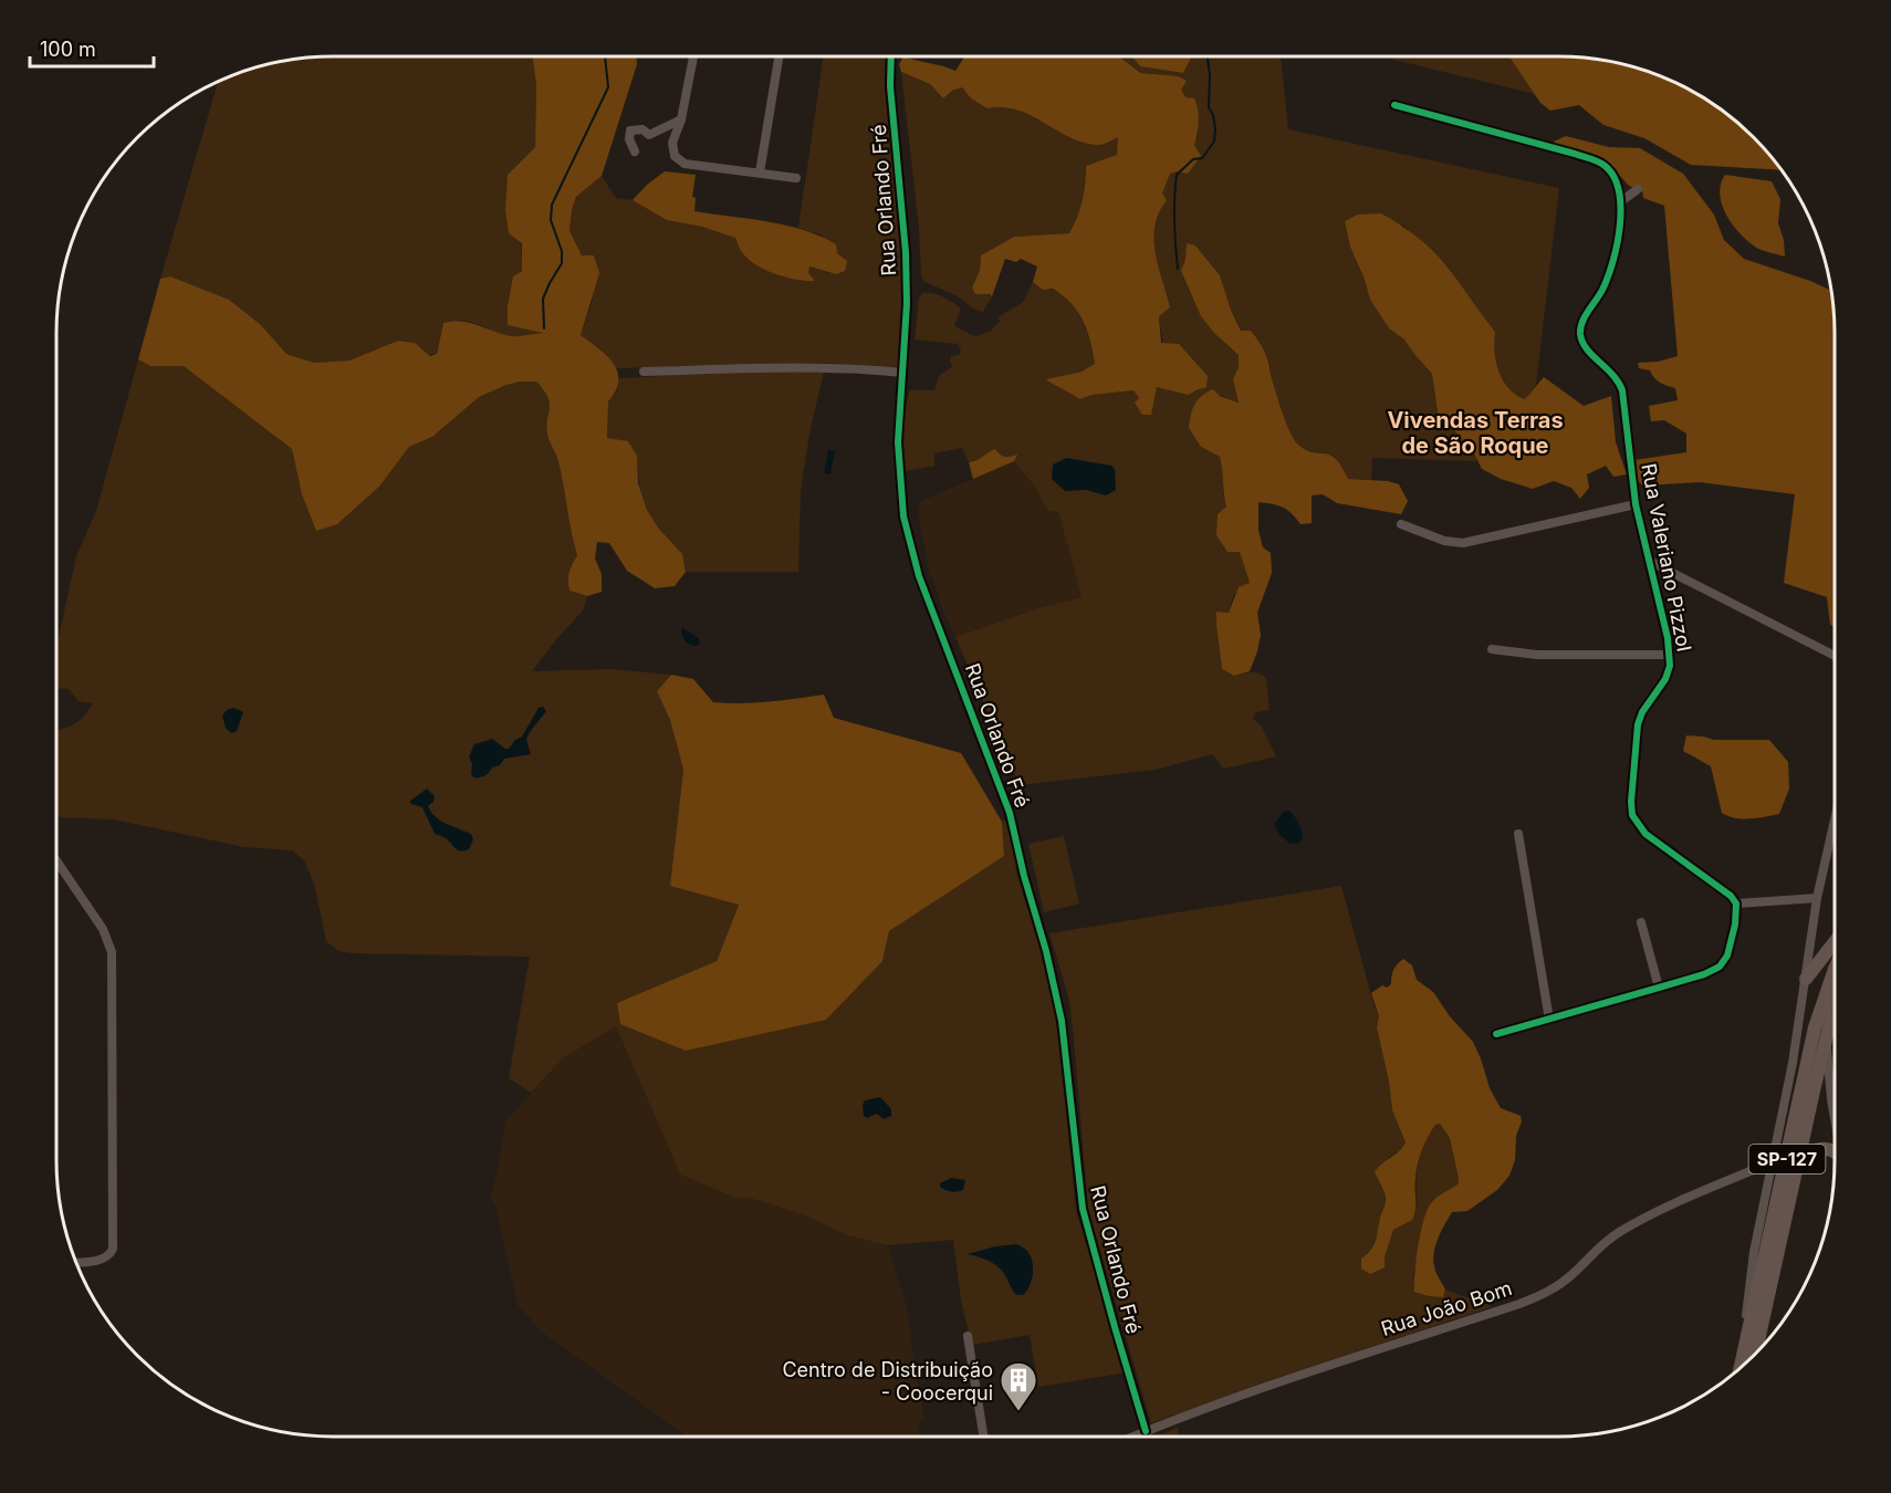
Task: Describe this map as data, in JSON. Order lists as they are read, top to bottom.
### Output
{
  "streets": {
    "highway": ["SP-127"],
    "street": ["Rua Orlando Fré", "Rua Valeriano Pizzol", "Rua João Bom"]
  },
  "crossings": [
    ["Rua Orlando Fré", "Rua João Bom"]
  ],
  "districts": ["Vivendas Terras de São Roque"],
  "places": {
    "building": ["Centro de Distribuição - Coocerqui"]
  },
  "scale_bar": "100 m"
}
